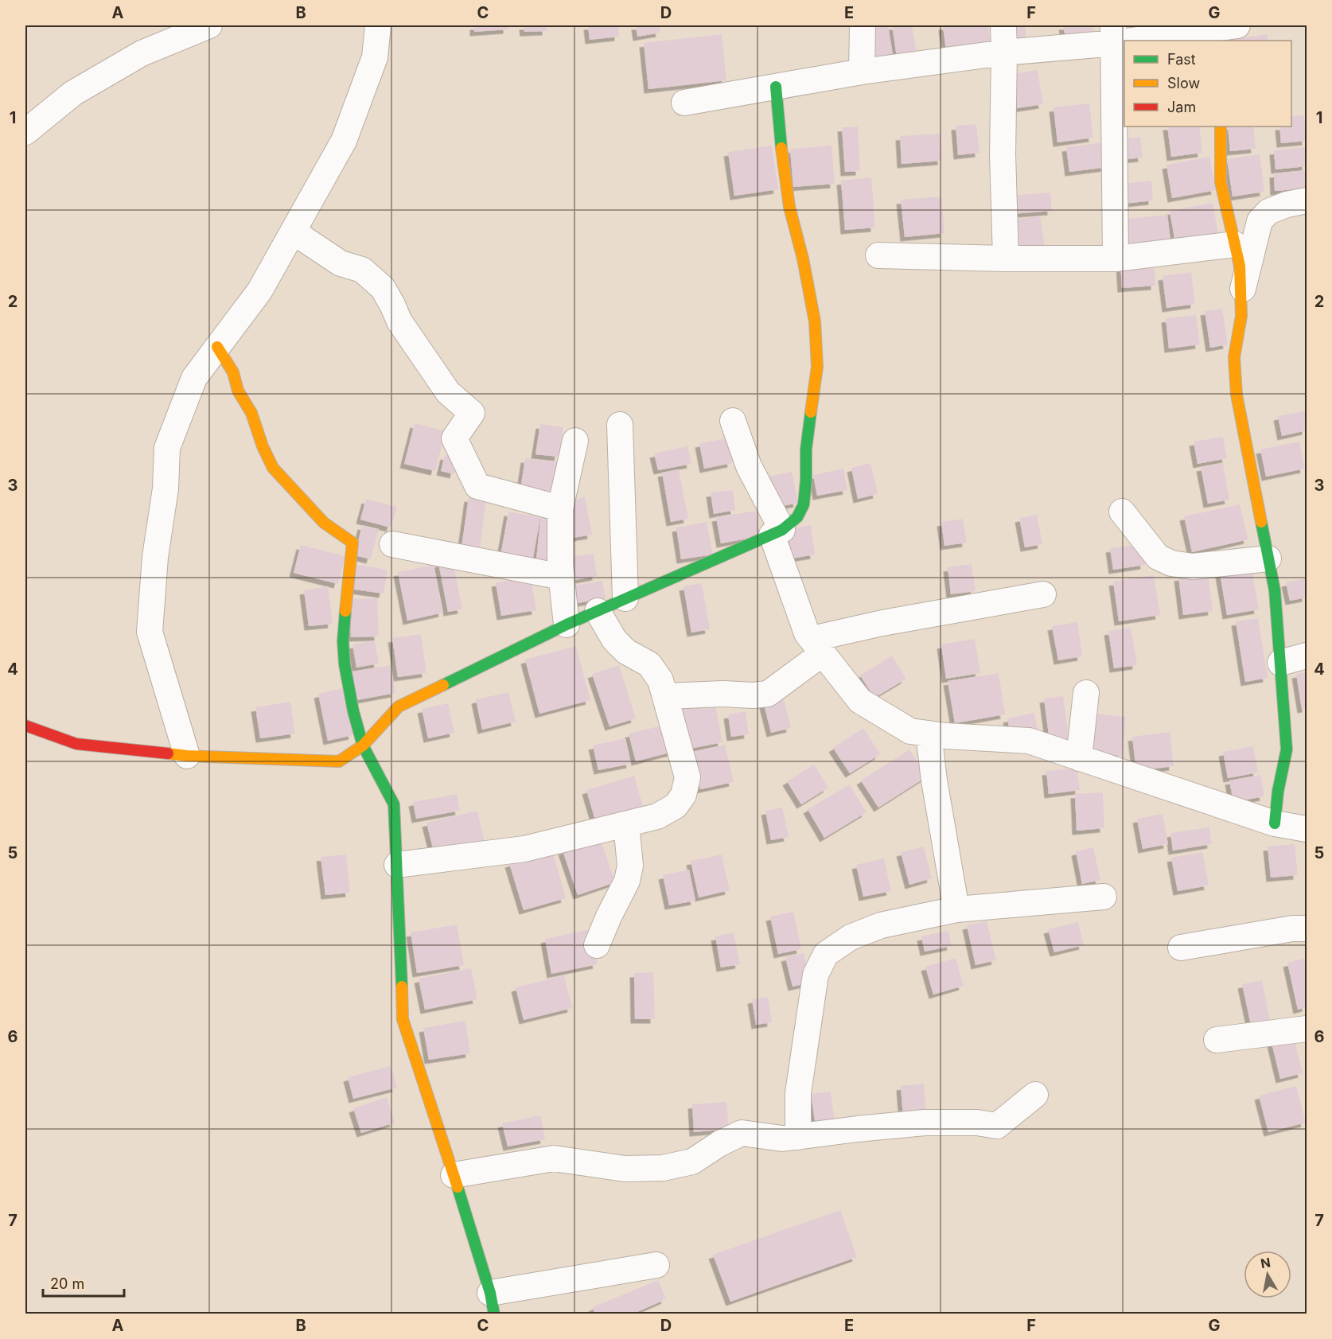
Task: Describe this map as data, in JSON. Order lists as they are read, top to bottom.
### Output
{
  "legend": ["Fast", "Slow", "Jam"],
  "scale_bar": "20 m",
  "north": "top",
  "grid": {
    "columns": [
      "A",
      "B",
      "C",
      "D",
      "E",
      "F",
      "G"
    ],
    "rows": [
      "1",
      "2",
      "3",
      "4",
      "5",
      "6",
      "7"
    ]
  }
}
